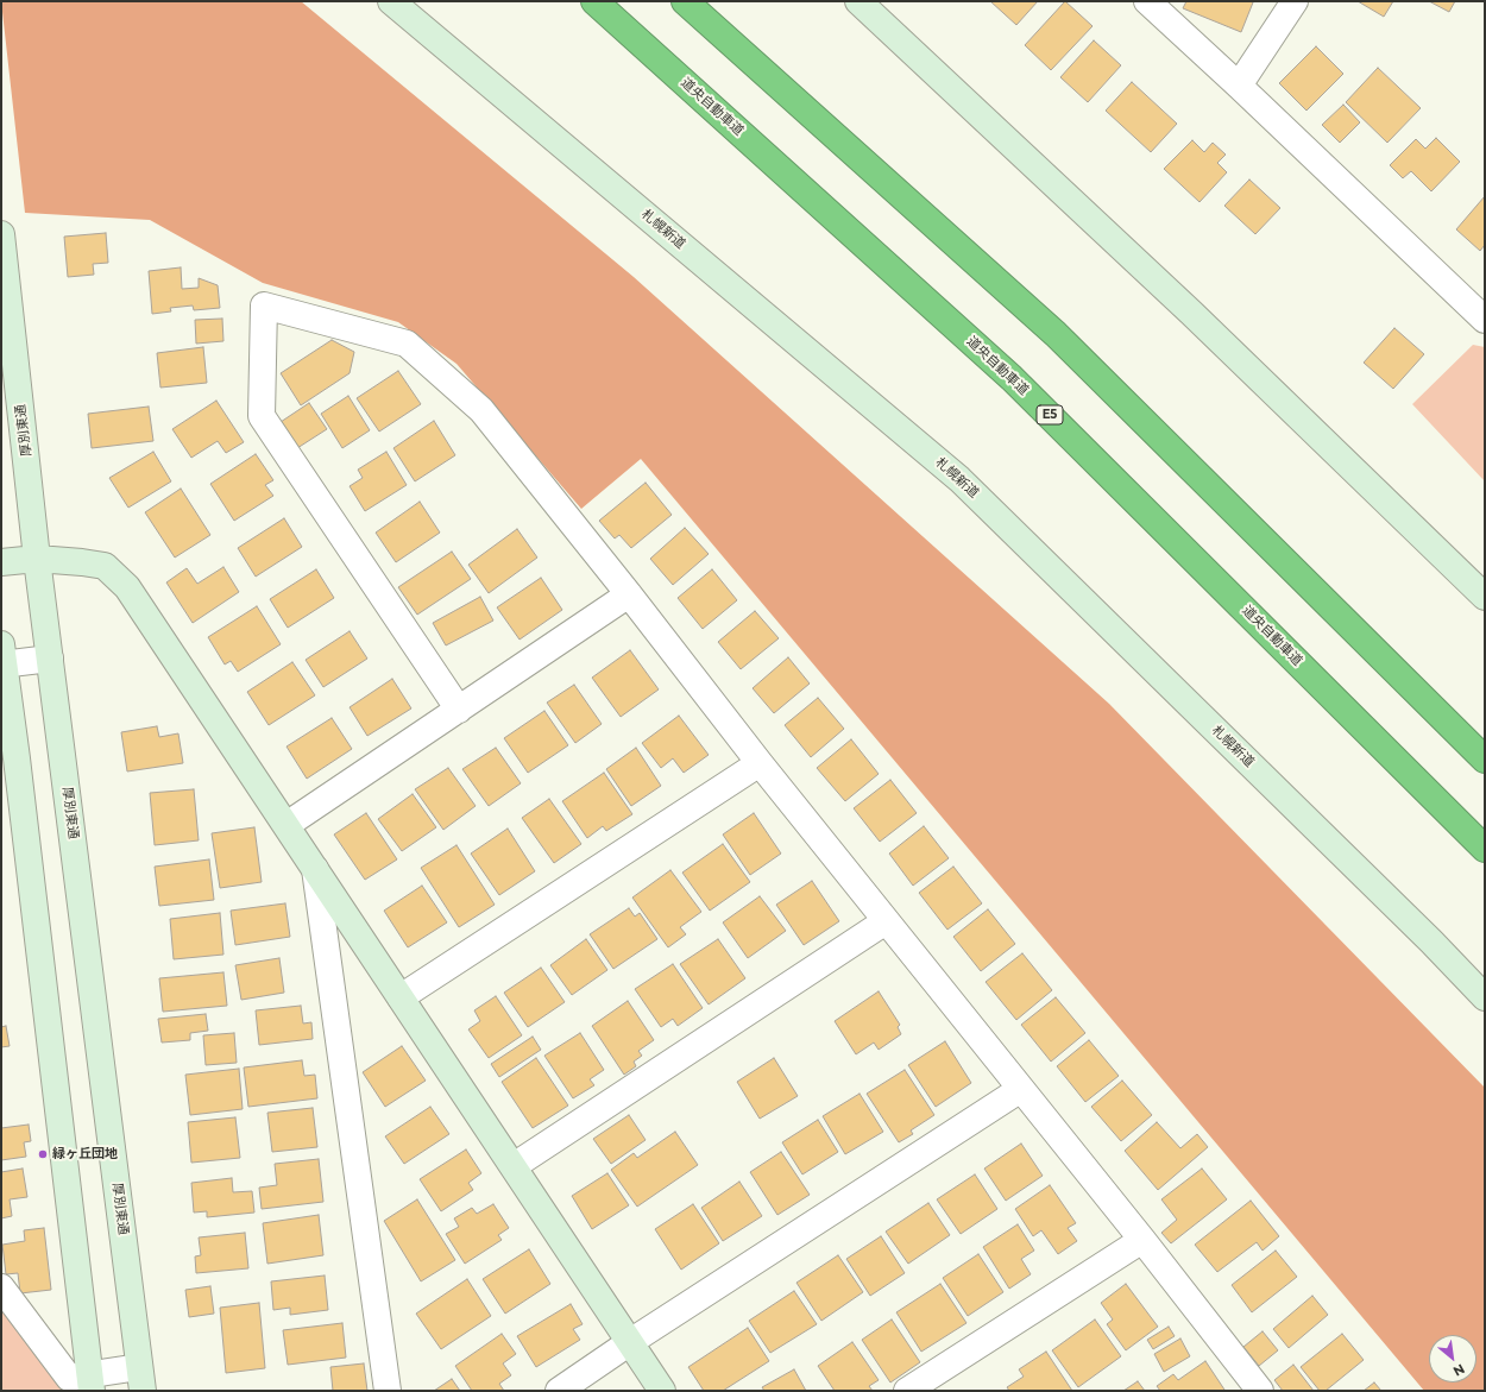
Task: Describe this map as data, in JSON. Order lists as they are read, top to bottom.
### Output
{
  "streets": {
    "highway": ["道央自動車道", "E5"],
    "street": ["札幌新道", "厚別東通"]
  },
  "places": ["緑ヶ丘団地"],
  "north": "bottom right"
}
